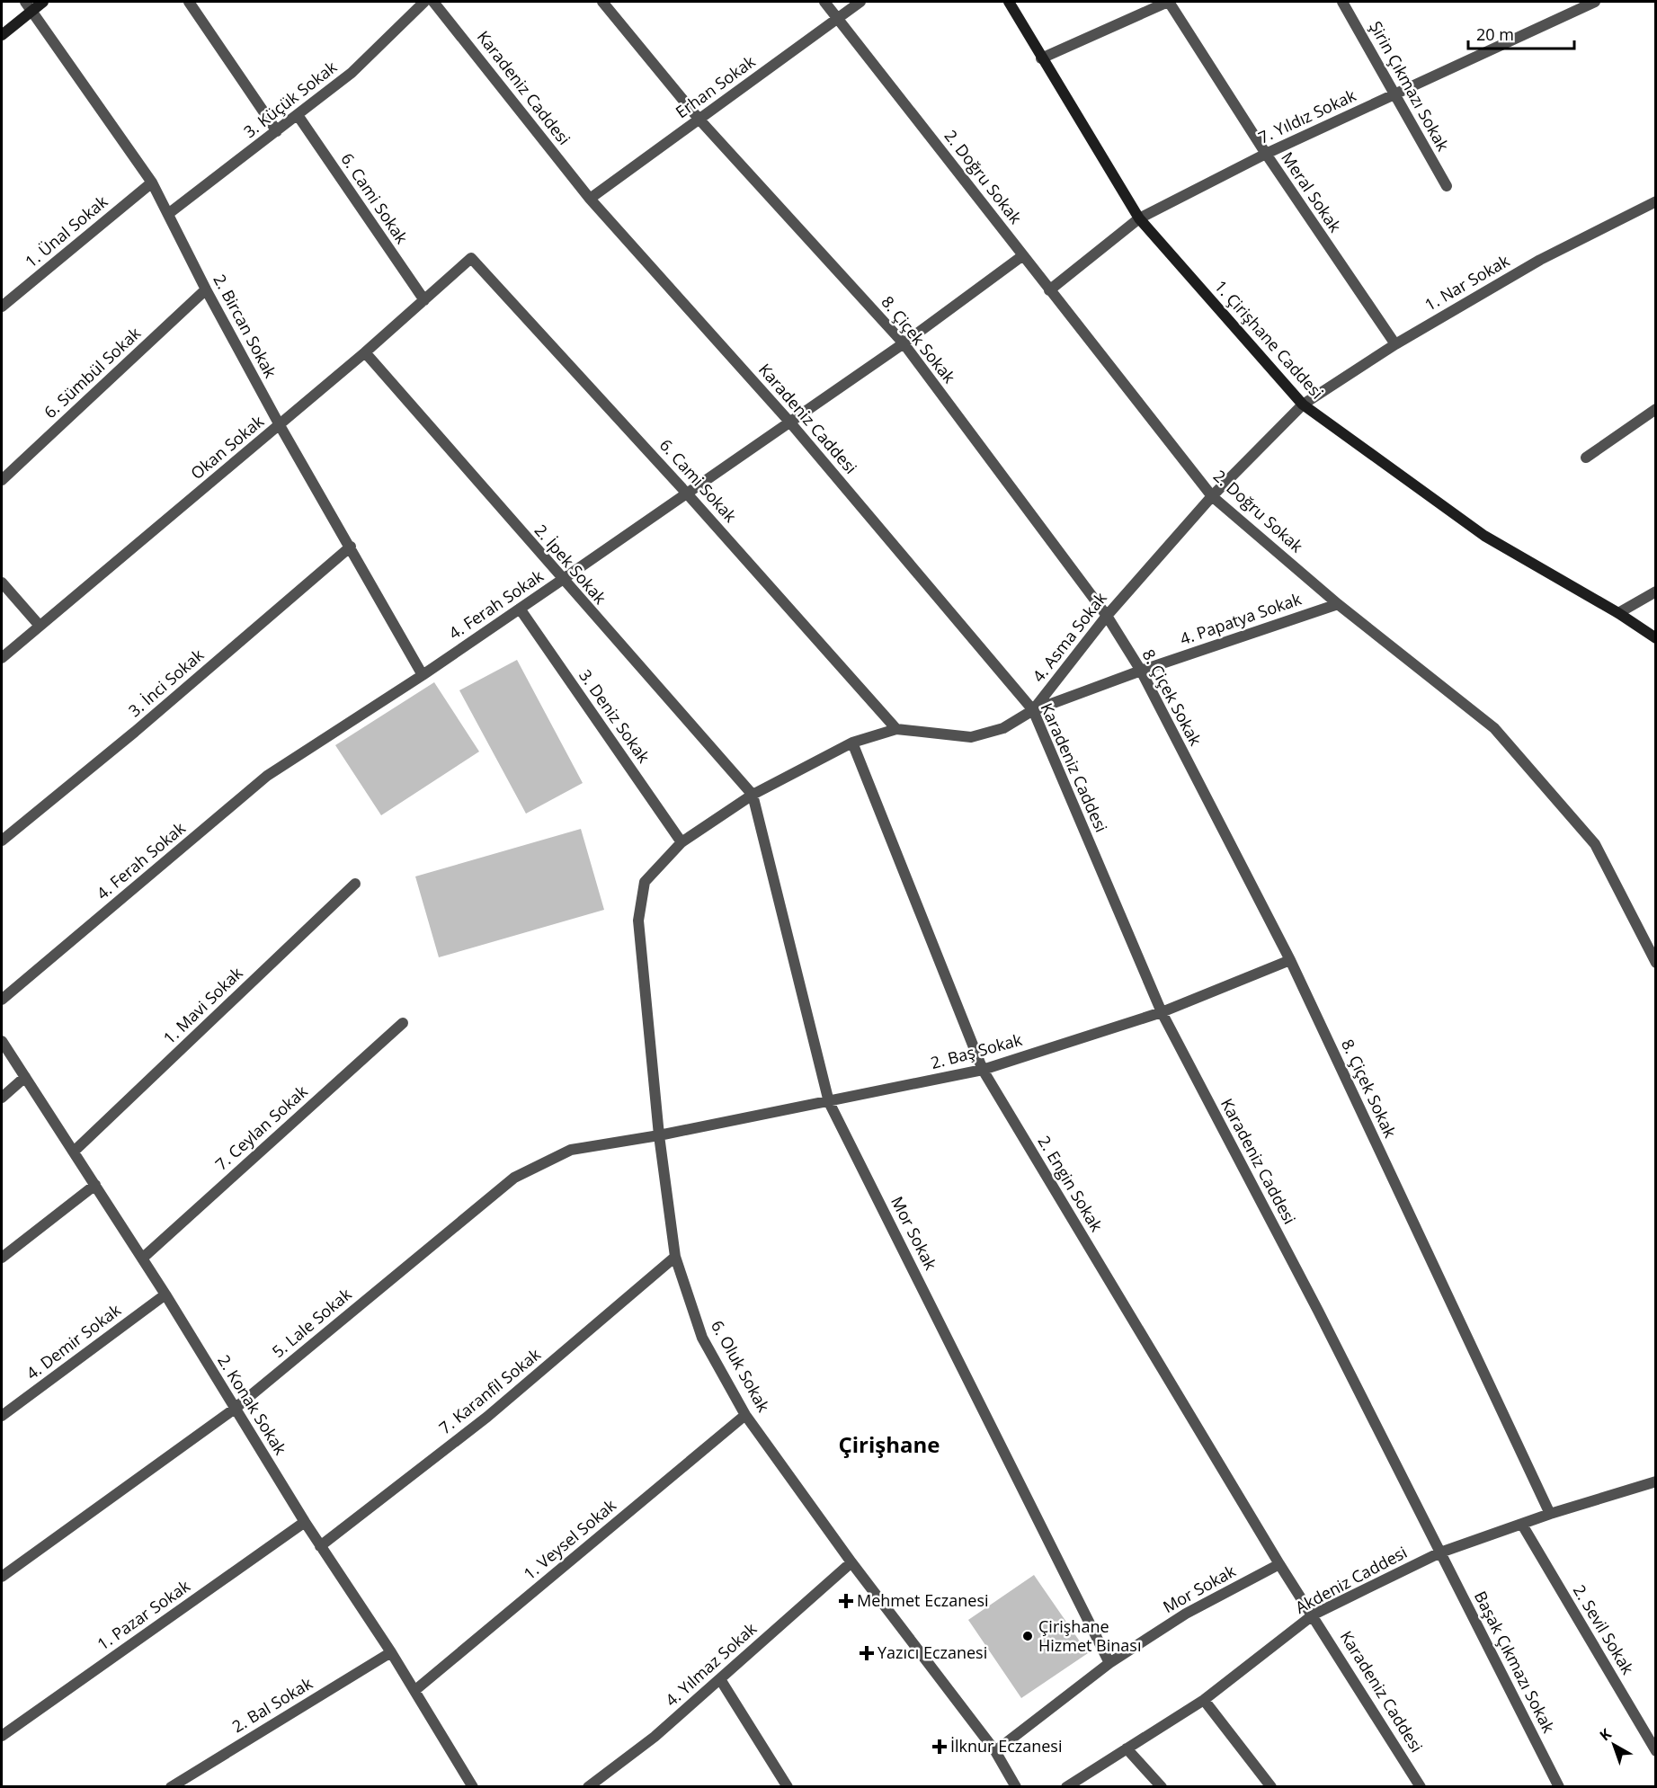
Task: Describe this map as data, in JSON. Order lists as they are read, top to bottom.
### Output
{
  "streets": {
    "street": [
      "Şirin Çıkmazı Sokak",
      "Erhan Sokak",
      "Karadeniz Caddesi",
      "3. Küçük Sokak",
      "7. Yıldız Sokak",
      "2. Doğru Sokak",
      "Meral Sokak",
      "6. Cami Sokak",
      "1. Ünal Sokak",
      "1. Nar Sokak",
      "2. Bircan Sokak",
      "8. Çiçek Sokak",
      "1. Çirişhane Caddesi",
      "6. Sümbül Sokak",
      "Okan Sokak",
      "2. İpek Sokak",
      "4. Ferah Sokak",
      "4. Papatya Sokak",
      "4. Asma Sokak",
      "3. İnci Sokak",
      "3. Deniz Sokak",
      "1. Mavi Sokak",
      "2. Baş Sokak",
      "7. Ceylan Sokak",
      "2. Engin Sokak",
      "Mor Sokak",
      "5. Lale Sokak",
      "4. Demir Sokak",
      "6. Oluk Sokak",
      "7. Karanfil Sokak",
      "2. Konak Sokak",
      "1. Veysel Sokak",
      "Akdeniz Caddesi",
      "1. Pazar Sokak",
      "2. Sevil Sokak",
      "Başak Çıkmazı Sokak",
      "4. Yılmaz Sokak",
      "2. Bal Sokak"
    ]
  },
  "crossings": [
    ["Şirin Çıkmazı Sokak", "7. Yıldız Sokak"],
    ["Erhan Sokak", "Karadeniz Caddesi"],
    ["Erhan Sokak", "2. Doğru Sokak"],
    ["Erhan Sokak", "8. Çiçek Sokak"],
    ["Karadeniz Caddesi", "4. Ferah Sokak"],
    ["Karadeniz Caddesi", "4. Papatya Sokak"],
    ["Karadeniz Caddesi", "4. Asma Sokak"],
    ["Karadeniz Caddesi", "2. Baş Sokak"],
    ["Karadeniz Caddesi", "2. Engin Sokak"],
    ["Karadeniz Caddesi", "Akdeniz Caddesi"],
    ["Karadeniz Caddesi", "Başak Çıkmazı Sokak"],
    ["3. Küçük Sokak", "6. Cami Sokak"],
    ["3. Küçük Sokak", "2. Bircan Sokak"],
    ["7. Yıldız Sokak", "2. Doğru Sokak"],
    ["7. Yıldız Sokak", "Meral Sokak"],
    ["7. Yıldız Sokak", "1. Çirişhane Caddesi"],
    ["2. Doğru Sokak", "4. Ferah Sokak"],
    ["2. Doğru Sokak", "4. Papatya Sokak"],
    ["2. Doğru Sokak", "4. Asma Sokak"],
    ["Meral Sokak", "1. Nar Sokak"],
    ["6. Cami Sokak", "Okan Sokak"],
    ["6. Cami Sokak", "4. Ferah Sokak"],
    ["6. Cami Sokak", "4. Asma Sokak"],
    ["1. Ünal Sokak", "2. Bircan Sokak"],
    ["1. Nar Sokak", "1. Çirişhane Caddesi"],
    ["1. Nar Sokak", "4. Asma Sokak"],
    ["2. Bircan Sokak", "6. Sümbül Sokak"],
    ["2. Bircan Sokak", "Okan Sokak"],
    ["2. Bircan Sokak", "4. Ferah Sokak"],
    ["2. Bircan Sokak", "3. İnci Sokak"],
    ["8. Çiçek Sokak", "4. Ferah Sokak"],
    ["8. Çiçek Sokak", "4. Papatya Sokak"],
    ["8. Çiçek Sokak", "4. Asma Sokak"],
    ["8. Çiçek Sokak", "2. Baş Sokak"],
    ["8. Çiçek Sokak", "Akdeniz Caddesi"],
    ["1. Çirişhane Caddesi", "4. Asma Sokak"],
    ["Okan Sokak", "2. İpek Sokak"],
    ["2. İpek Sokak", "4. Ferah Sokak"],
    ["2. İpek Sokak", "4. Asma Sokak"],
    ["2. İpek Sokak", "Mor Sokak"],
    ["4. Ferah Sokak", "3. Deniz Sokak"],
    ["4. Papatya Sokak", "4. Asma Sokak"],
    ["4. Asma Sokak", "3. Deniz Sokak"],
    ["4. Asma Sokak", "2. Engin Sokak"],
    ["4. Asma Sokak", "Mor Sokak"],
    ["4. Asma Sokak", "6. Oluk Sokak"],
    ["1. Mavi Sokak", "2. Konak Sokak"],
    ["2. Baş Sokak", "2. Engin Sokak"],
    ["2. Baş Sokak", "Mor Sokak"],
    ["2. Baş Sokak", "5. Lale Sokak"],
    ["2. Baş Sokak", "6. Oluk Sokak"],
    ["7. Ceylan Sokak", "2. Konak Sokak"],
    ["2. Engin Sokak", "Mor Sokak"],
    ["2. Engin Sokak", "Akdeniz Caddesi"],
    ["Mor Sokak", "6. Oluk Sokak"],
    ["5. Lale Sokak", "6. Oluk Sokak"],
    ["5. Lale Sokak", "2. Konak Sokak"],
    ["4. Demir Sokak", "2. Konak Sokak"],
    ["6. Oluk Sokak", "7. Karanfil Sokak"],
    ["6. Oluk Sokak", "1. Veysel Sokak"],
    ["6. Oluk Sokak", "4. Yılmaz Sokak"],
    ["7. Karanfil Sokak", "2. Konak Sokak"],
    ["2. Konak Sokak", "1. Veysel Sokak"],
    ["2. Konak Sokak", "1. Pazar Sokak"],
    ["2. Konak Sokak", "2. Bal Sokak"],
    ["Akdeniz Caddesi", "2. Sevil Sokak"],
    ["Akdeniz Caddesi", "Başak Çıkmazı Sokak"]
  ],
  "districts": ["Çirişhane"],
  "places": {
    "health": ["Mehmet Eczanesi", "Yazıcı Eczanesi", "İlknur Eczanesi"],
    "other": ["Çirişhane Hizmet Binası"]
  },
  "scale_bar": "20 m",
  "north": "top left"
}
